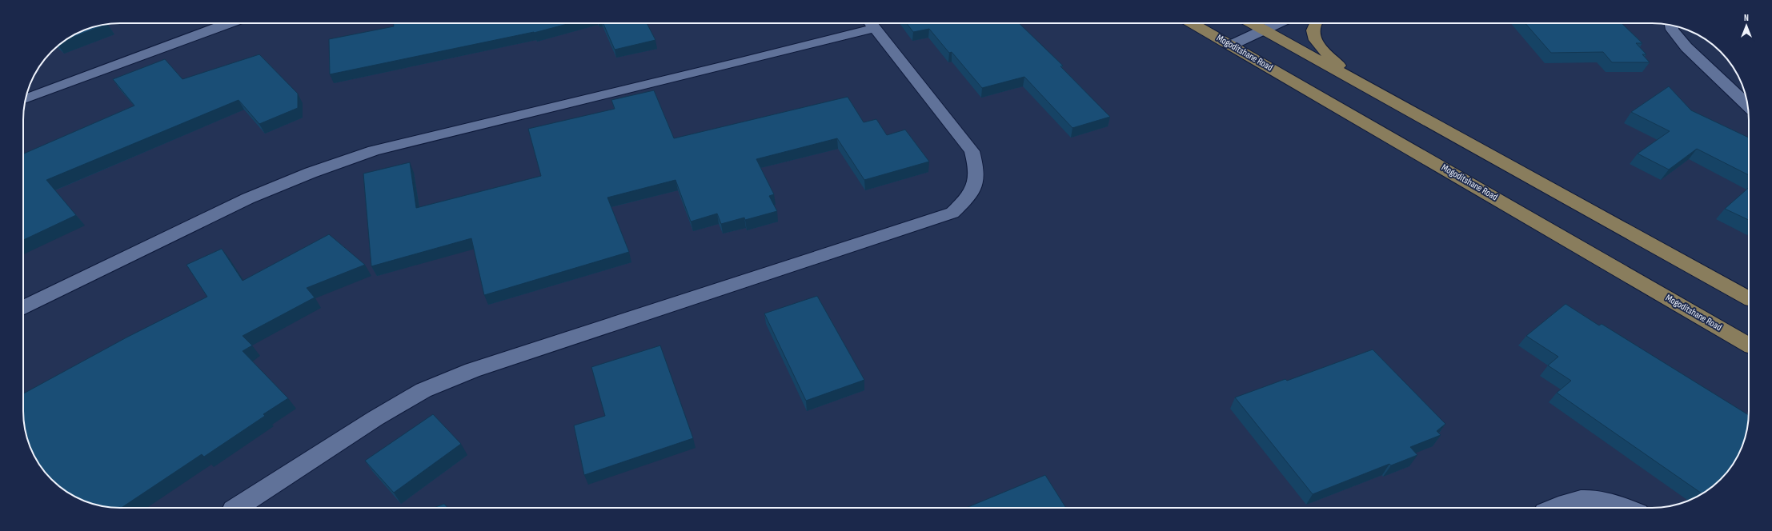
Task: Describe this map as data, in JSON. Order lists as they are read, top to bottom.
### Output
{
  "streets": {
    "main road": ["Mogoditshane Road"]
  },
  "north": "top"
}
